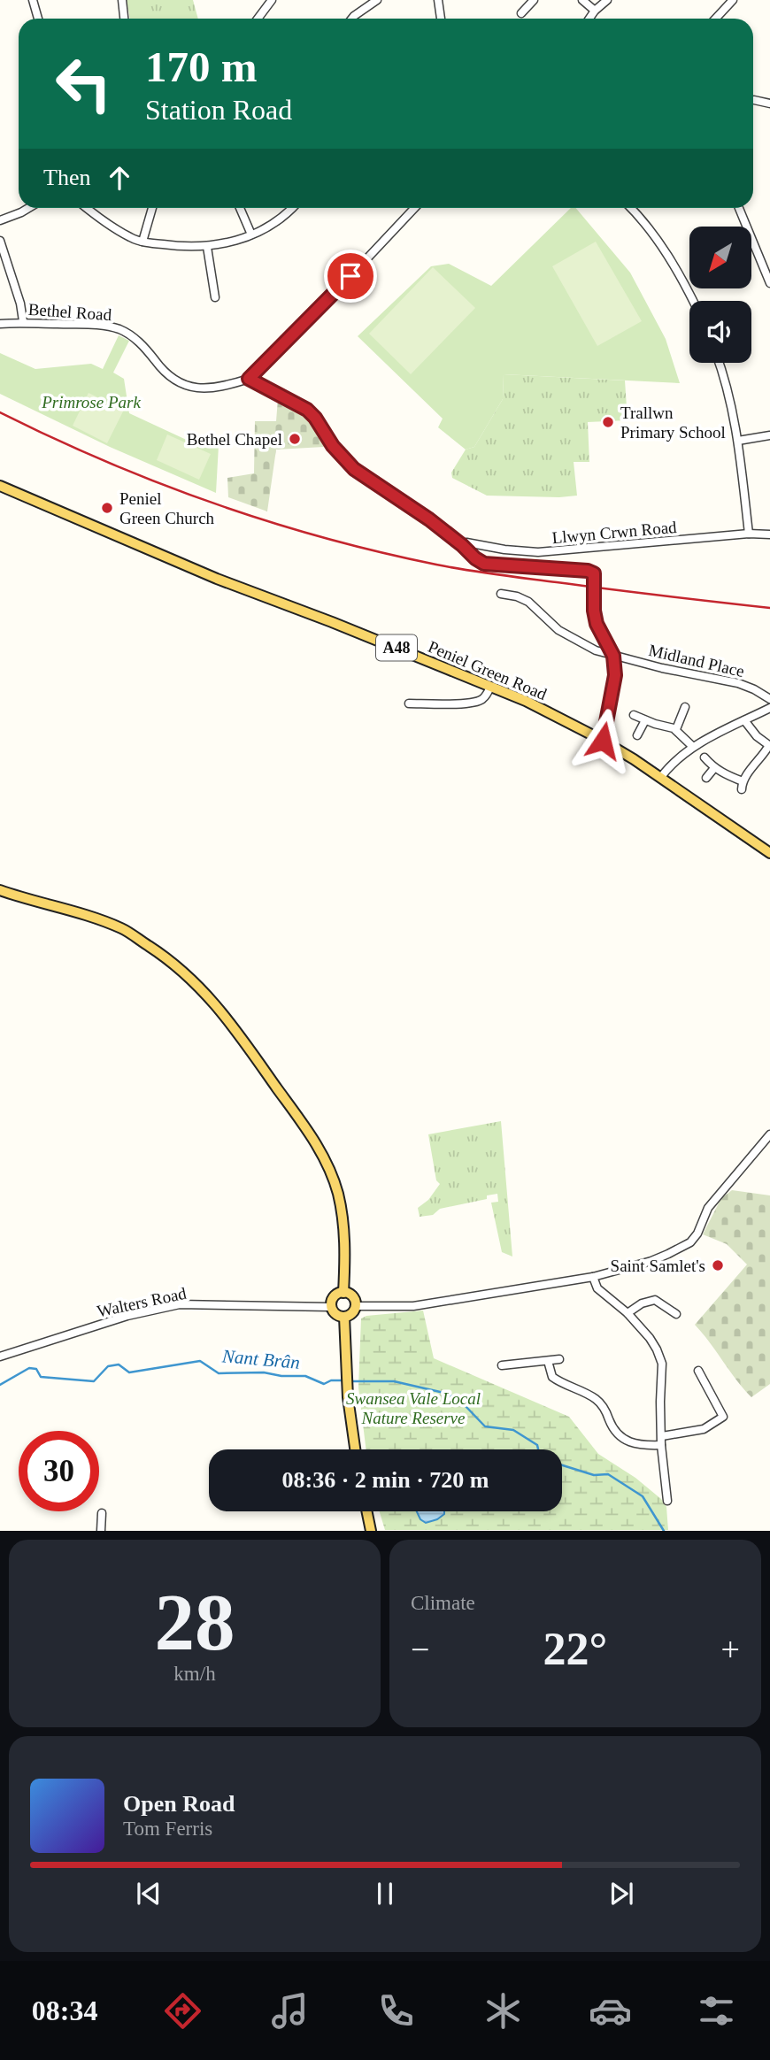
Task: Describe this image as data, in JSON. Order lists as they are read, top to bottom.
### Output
{
  "streets": {
    "main road": ["A48", "Peniel Green Road"],
    "street": [
      "Bethel Road",
      "Llwyn Crwn Road",
      "Midland Place",
      "Walters Road"
    ]
  },
  "water": ["Nant Brân"],
  "parks": ["Primrose Park", "Swansea Vale Local Nature Reserve"],
  "places": [
    "Trallwn Primary School",
    "Bethel Chapel",
    "Peniel Green Church",
    "Saint Samlet's"
  ],
  "north": "bottom left",
  "page": {
    "turn": ["170 m", "Station Road"],
    "then": "Then",
    "limit": "30",
    "trip": "08:36 · 2 min · 720 m",
    "tile": [
      ["28", "km/h"],
      "Climate"
    ],
    "heat": ["−", "22°", "+"],
    "song": ["Open Road", "Tom Ferris"],
    "tabs": "08:34"
  }
}
